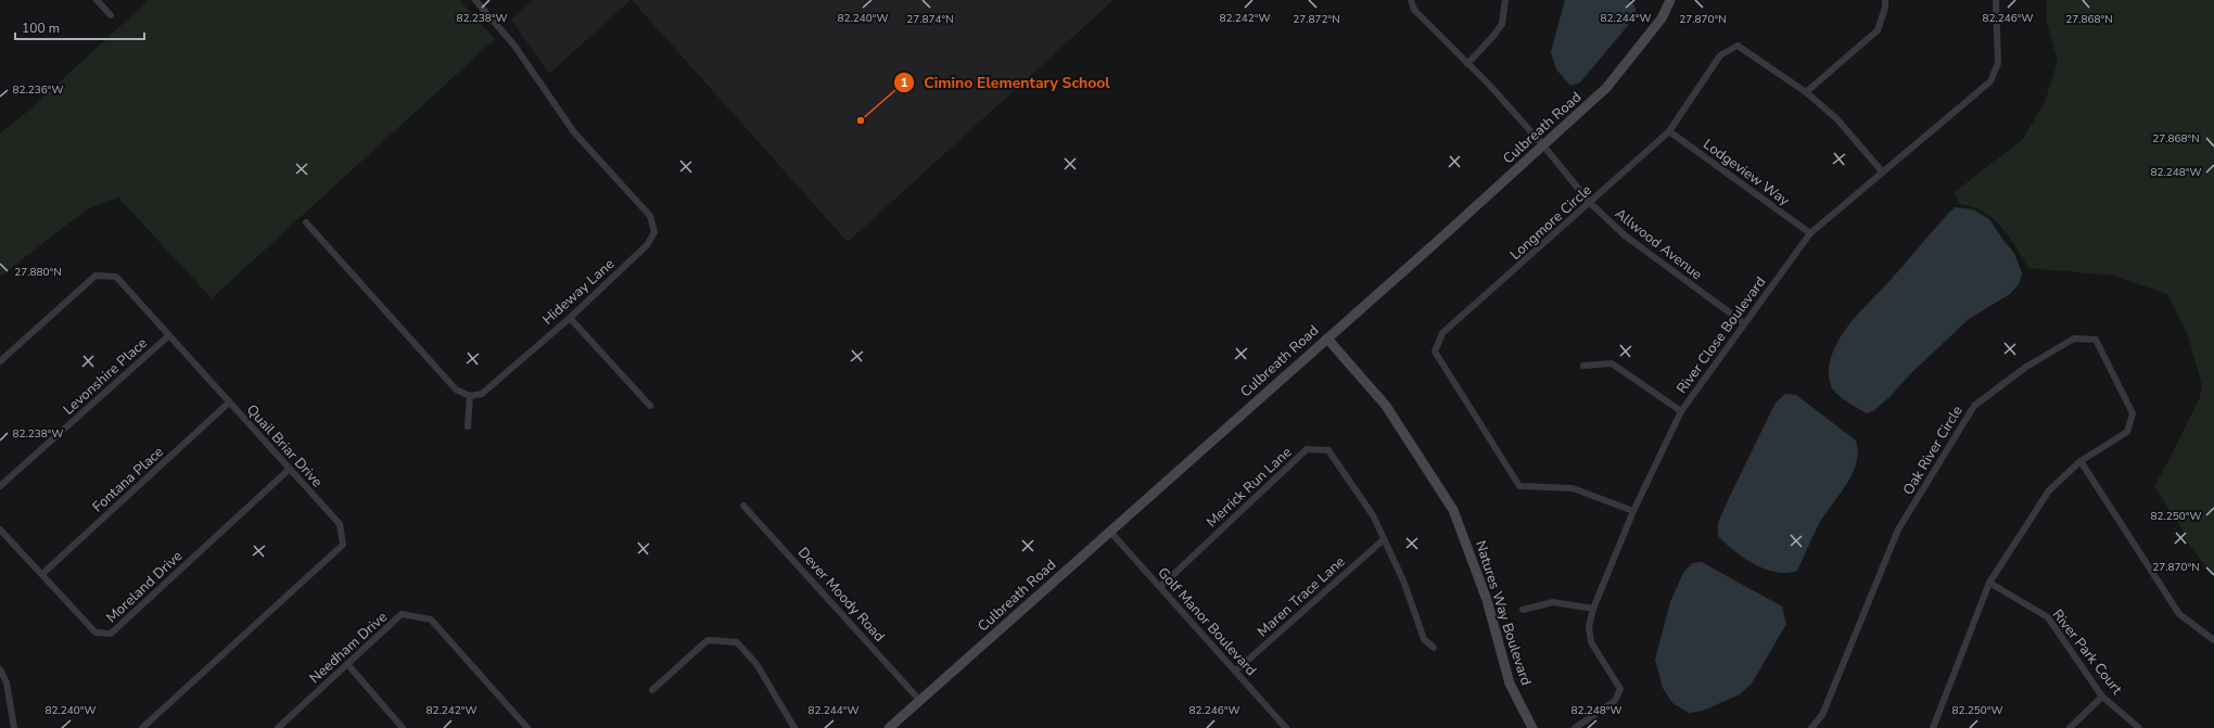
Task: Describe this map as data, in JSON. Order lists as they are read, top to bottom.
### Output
{
  "streets": {
    "street": [
      "Culbreath Road",
      "Lodgeview Way",
      "Longmore Circle",
      "Allwood Avenue",
      "Hideway Lane",
      "River Close Boulevard",
      "Levonshire Place",
      "Quail Briar Drive",
      "Oak River Circle",
      "Fontana Place",
      "Merrick Run Lane",
      "Moreland Drive",
      "Dever Moody Road",
      "Maren Trace Lane",
      "Natures Way Boulevard",
      "Golf Manor Boulevard",
      "Needham Drive",
      "River Park Court"
    ]
  },
  "crossings": [
    ["Culbreath Road", "Allwood Avenue"],
    ["Culbreath Road", "Dever Moody Road"],
    ["Culbreath Road", "Natures Way Boulevard"],
    ["Culbreath Road", "Golf Manor Boulevard"],
    ["Lodgeview Way", "Longmore Circle"],
    ["Lodgeview Way", "River Close Boulevard"],
    ["Longmore Circle", "Allwood Avenue"],
    ["Longmore Circle", "River Close Boulevard"],
    ["Allwood Avenue", "River Close Boulevard"],
    ["Levonshire Place", "Quail Briar Drive"],
    ["Quail Briar Drive", "Fontana Place"],
    ["Quail Briar Drive", "Moreland Drive"],
    ["Oak River Circle", "River Park Court"],
    ["Fontana Place", "Moreland Drive"],
    ["Merrick Run Lane", "Maren Trace Lane"],
    ["Merrick Run Lane", "Golf Manor Boulevard"],
    ["Maren Trace Lane", "Golf Manor Boulevard"]
  ],
  "places": ["Cimino Elementary School"],
  "scale_bar": "100 m",
  "coordinates": [
    "82.238°W",
    "82.240°W",
    "82.242°W",
    "82.244°W",
    "82.246°W",
    "27.874°N",
    "27.872°N",
    "27.870°N",
    "27.868°N",
    "82.236°W",
    "82.248°W",
    "27.880°N",
    "82.250°W"
  ]
}
